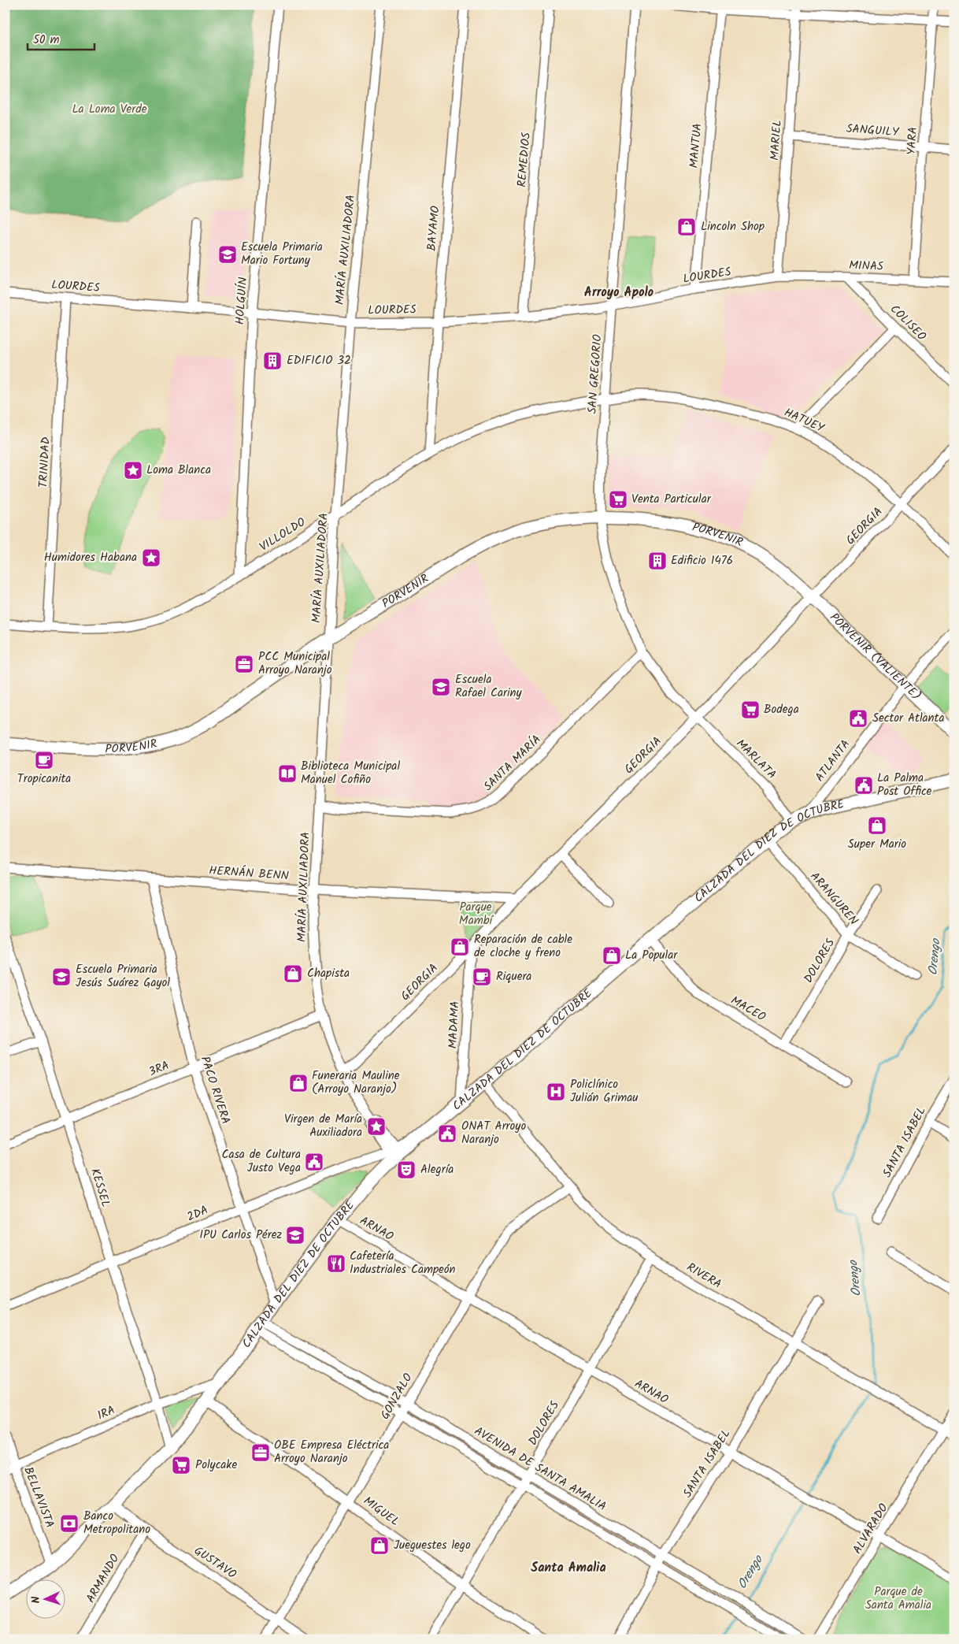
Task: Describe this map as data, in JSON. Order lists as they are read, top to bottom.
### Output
{
  "streets": {
    "main road": ["PORVENIR", "PORVENIR (VALIENTE)", "CALZADA DEL DIEZ DE OCTUBRE"],
    "street": [
      "SANGUILY",
      "MARIEL",
      "YARA",
      "MANTUA",
      "REMEDIOS",
      "BAYAMO",
      "MARÍA AUXILIADORA",
      "MINAS",
      "LOURDES",
      "HOLGUÍN",
      "COLISEO",
      "SAN GREGORIO",
      "HATUEY",
      "TRINIDAD",
      "GEORGIA",
      "VILLOLDO",
      "MARLATA",
      "ATLANTA",
      "SANTA MARÍA",
      "HERNÁN BENN",
      "ARANGUREN",
      "DOLORES",
      "MACEO",
      "MADAMA",
      "3RA",
      "PACO RIVERA",
      "SANTA ISABEL",
      "KESSEL",
      "2DA",
      "ARNAO",
      "RIVERA",
      "GONZALO",
      "1RA",
      "AVENIDA DE SANTA AMALIA",
      "BELLAVISTA",
      "MIGUEL",
      "ALVARADO",
      "GUSTAVO",
      "ARMANDO"
    ]
  },
  "crossings": [
    ["SANGUILY", "MARIEL"],
    ["SANGUILY", "YARA"],
    ["MARIEL", "MINAS"],
    ["MARIEL", "LOURDES"],
    ["YARA", "MINAS"],
    ["MANTUA", "LOURDES"],
    ["REMEDIOS", "LOURDES"],
    ["BAYAMO", "LOURDES"],
    ["BAYAMO", "VILLOLDO"],
    ["MARÍA AUXILIADORA", "LOURDES"],
    ["MARÍA AUXILIADORA", "GEORGIA"],
    ["MARÍA AUXILIADORA", "VILLOLDO"],
    ["MARÍA AUXILIADORA", "PORVENIR"],
    ["MARÍA AUXILIADORA", "SANTA MARÍA"],
    ["MARÍA AUXILIADORA", "CALZADA DEL DIEZ DE OCTUBRE"],
    ["MARÍA AUXILIADORA", "HERNÁN BENN"],
    ["MARÍA AUXILIADORA", "3RA"],
    ["MARÍA AUXILIADORA", "2DA"],
    ["MINAS", "LOURDES"],
    ["MINAS", "COLISEO"],
    ["LOURDES", "HOLGUÍN"],
    ["LOURDES", "SAN GREGORIO"],
    ["LOURDES", "TRINIDAD"],
    ["HOLGUÍN", "VILLOLDO"],
    ["SAN GREGORIO", "HATUEY"],
    ["SAN GREGORIO", "GEORGIA"],
    ["SAN GREGORIO", "VILLOLDO"],
    ["SAN GREGORIO", "PORVENIR"],
    ["SAN GREGORIO", "MARLATA"],
    ["SAN GREGORIO", "SANTA MARÍA"],
    ["HATUEY", "GEORGIA"],
    ["HATUEY", "VILLOLDO"],
    ["TRINIDAD", "VILLOLDO"],
    ["GEORGIA", "PORVENIR"],
    ["GEORGIA", "PORVENIR (VALIENTE)"],
    ["GEORGIA", "MARLATA"],
    ["GEORGIA", "HERNÁN BENN"],
    ["GEORGIA", "MADAMA"],
    ["PORVENIR", "PORVENIR (VALIENTE)"],
    ["PORVENIR (VALIENTE)", "ATLANTA"],
    ["MARLATA", "CALZADA DEL DIEZ DE OCTUBRE"],
    ["ATLANTA", "CALZADA DEL DIEZ DE OCTUBRE"],
    ["CALZADA DEL DIEZ DE OCTUBRE", "ARANGUREN"],
    ["CALZADA DEL DIEZ DE OCTUBRE", "MACEO"],
    ["CALZADA DEL DIEZ DE OCTUBRE", "MADAMA"],
    ["CALZADA DEL DIEZ DE OCTUBRE", "PACO RIVERA"],
    ["CALZADA DEL DIEZ DE OCTUBRE", "KESSEL"],
    ["CALZADA DEL DIEZ DE OCTUBRE", "2DA"],
    ["CALZADA DEL DIEZ DE OCTUBRE", "ARNAO"],
    ["CALZADA DEL DIEZ DE OCTUBRE", "RIVERA"],
    ["CALZADA DEL DIEZ DE OCTUBRE", "1RA"],
    ["CALZADA DEL DIEZ DE OCTUBRE", "AVENIDA DE SANTA AMALIA"],
    ["CALZADA DEL DIEZ DE OCTUBRE", "BELLAVISTA"],
    ["CALZADA DEL DIEZ DE OCTUBRE", "MIGUEL"],
    ["CALZADA DEL DIEZ DE OCTUBRE", "GUSTAVO"],
    ["HERNÁN BENN", "PACO RIVERA"],
    ["ARANGUREN", "DOLORES"],
    ["DOLORES", "MACEO"],
    ["DOLORES", "ARNAO"],
    ["DOLORES", "RIVERA"],
    ["DOLORES", "AVENIDA DE SANTA AMALIA"],
    ["DOLORES", "MIGUEL"],
    ["3RA", "PACO RIVERA"],
    ["3RA", "KESSEL"],
    ["PACO RIVERA", "2DA"],
    ["SANTA ISABEL", "ARNAO"],
    ["SANTA ISABEL", "RIVERA"],
    ["SANTA ISABEL", "AVENIDA DE SANTA AMALIA"],
    ["KESSEL", "2DA"],
    ["KESSEL", "1RA"],
    ["ARNAO", "GONZALO"],
    ["ARNAO", "ALVARADO"],
    ["RIVERA", "GONZALO"],
    ["RIVERA", "ALVARADO"],
    ["GONZALO", "AVENIDA DE SANTA AMALIA"],
    ["GONZALO", "MIGUEL"],
    ["GONZALO", "GUSTAVO"],
    ["1RA", "BELLAVISTA"],
    ["GUSTAVO", "ARMANDO"]
  ],
  "districts": ["Arroyo Apolo", "Santa Amalia"],
  "water": ["Orengo"],
  "parks": ["La Loma Verde", "Parque Mambí", "Parque de Santa Amalia"],
  "places": {
    "shop": [
      "Lincoln Shop",
      "Super Mario",
      "Reparación de cable de cloche y freno",
      "La Popular",
      "Chapista",
      "Funeraria Mauline (Arroyo Naranjo)",
      "Jueguestes lego"
    ],
    "school or university": [
      "Escuela Primaria Mario Fortuny",
      "Escuela Rafael Cariny",
      "Escuela Primaria Jesús Suárez Gayol",
      "IPU Carlos Pérez"
    ],
    "building": ["EDIFICIO 32", "Edificio 1476"],
    "place": ["Loma Blanca", "Humidores Habana", "Virgen de María Auxiliadora"],
    "supermarket": ["Venta Particular", "Bodega", "Polycake"],
    "office": ["PCC Municipal Arroyo Naranjo", "OBE Empresa Eléctrica Arroyo Naranjo"],
    "public building": [
      "Sector Atlanta",
      "La Palma Post Office",
      "ONAT Arroyo Naranjo",
      "Casa de Cultura Justo Vega"
    ],
    "cafe": ["Tropicanita", "Riquera"],
    "library": ["Biblioteca Municipal Manuel Cofiño"],
    "hospital": ["Policlínico Julián Grimau"],
    "theatre": ["Alegría"],
    "restaurant": ["Cafetería Industriales Campeón"],
    "bank": ["Banco Metropolitano"]
  },
  "scale_bar": "50 m",
  "north": "left"
}
